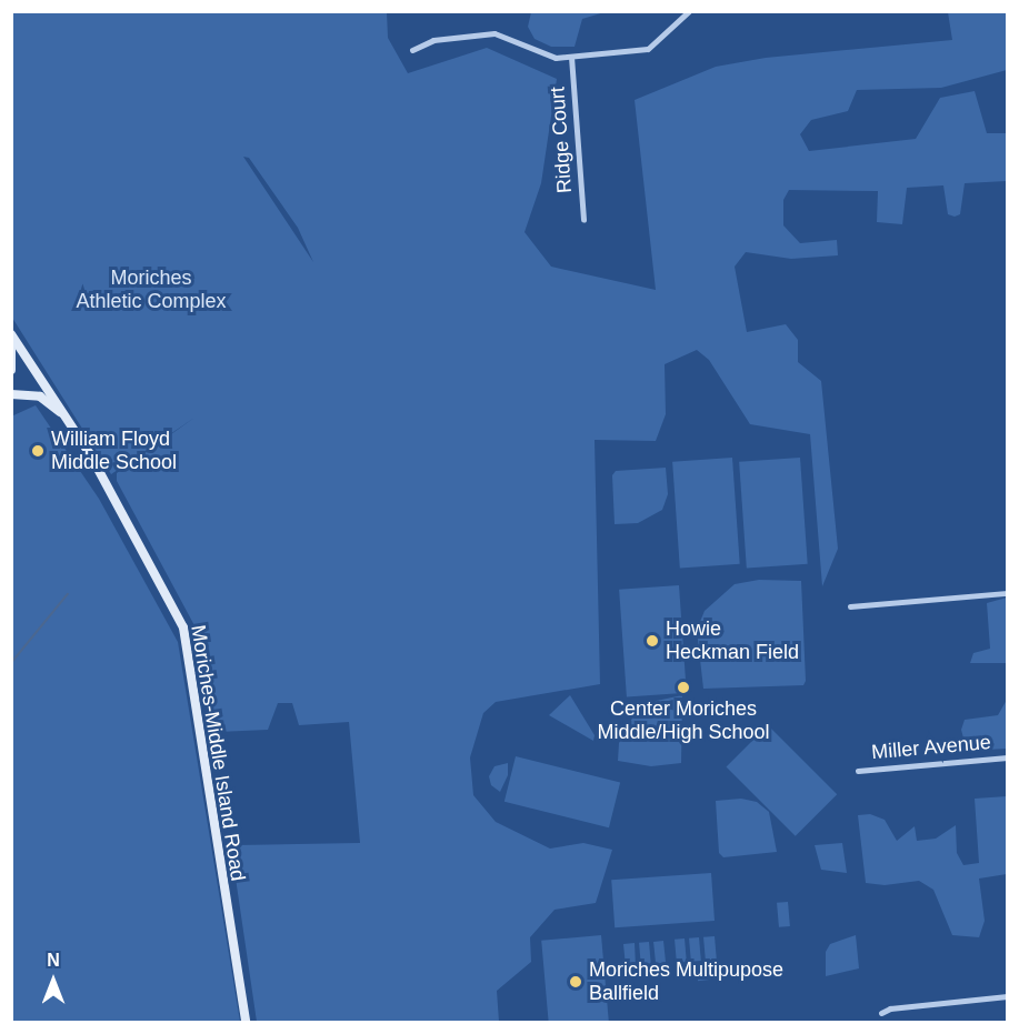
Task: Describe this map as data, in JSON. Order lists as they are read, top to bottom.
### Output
{
  "streets": {
    "main road": ["Moriches-Middle Island Road"],
    "street": ["Ridge Court", "Miller Avenue"]
  },
  "parks": ["Moriches Athletic Complex"],
  "places": [
    "William Floyd Middle School",
    "Howie Heckman Field",
    "Center Moriches Middle/High School",
    "Moriches Multipupose Ballfield"
  ],
  "north": "top"
}
